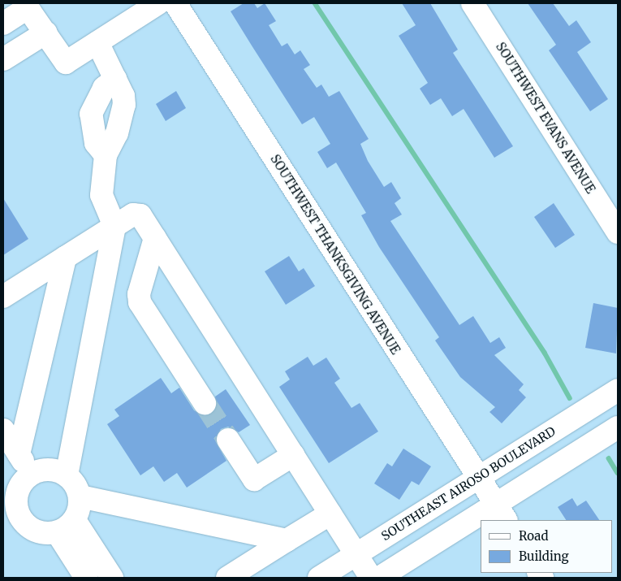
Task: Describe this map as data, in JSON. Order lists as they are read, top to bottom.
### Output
{
  "streets": {
    "street": ["SOUTHWEST EVANS AVENUE", "SOUTHWEST THANKSGIVING AVENUE", "SOUTHEAST AIROSO BOULEVARD"]
  },
  "crossings": [
    ["SOUTHWEST THANKSGIVING AVENUE", "SOUTHEAST AIROSO BOULEVARD"]
  ],
  "legend": ["Road", "Building"]
}
